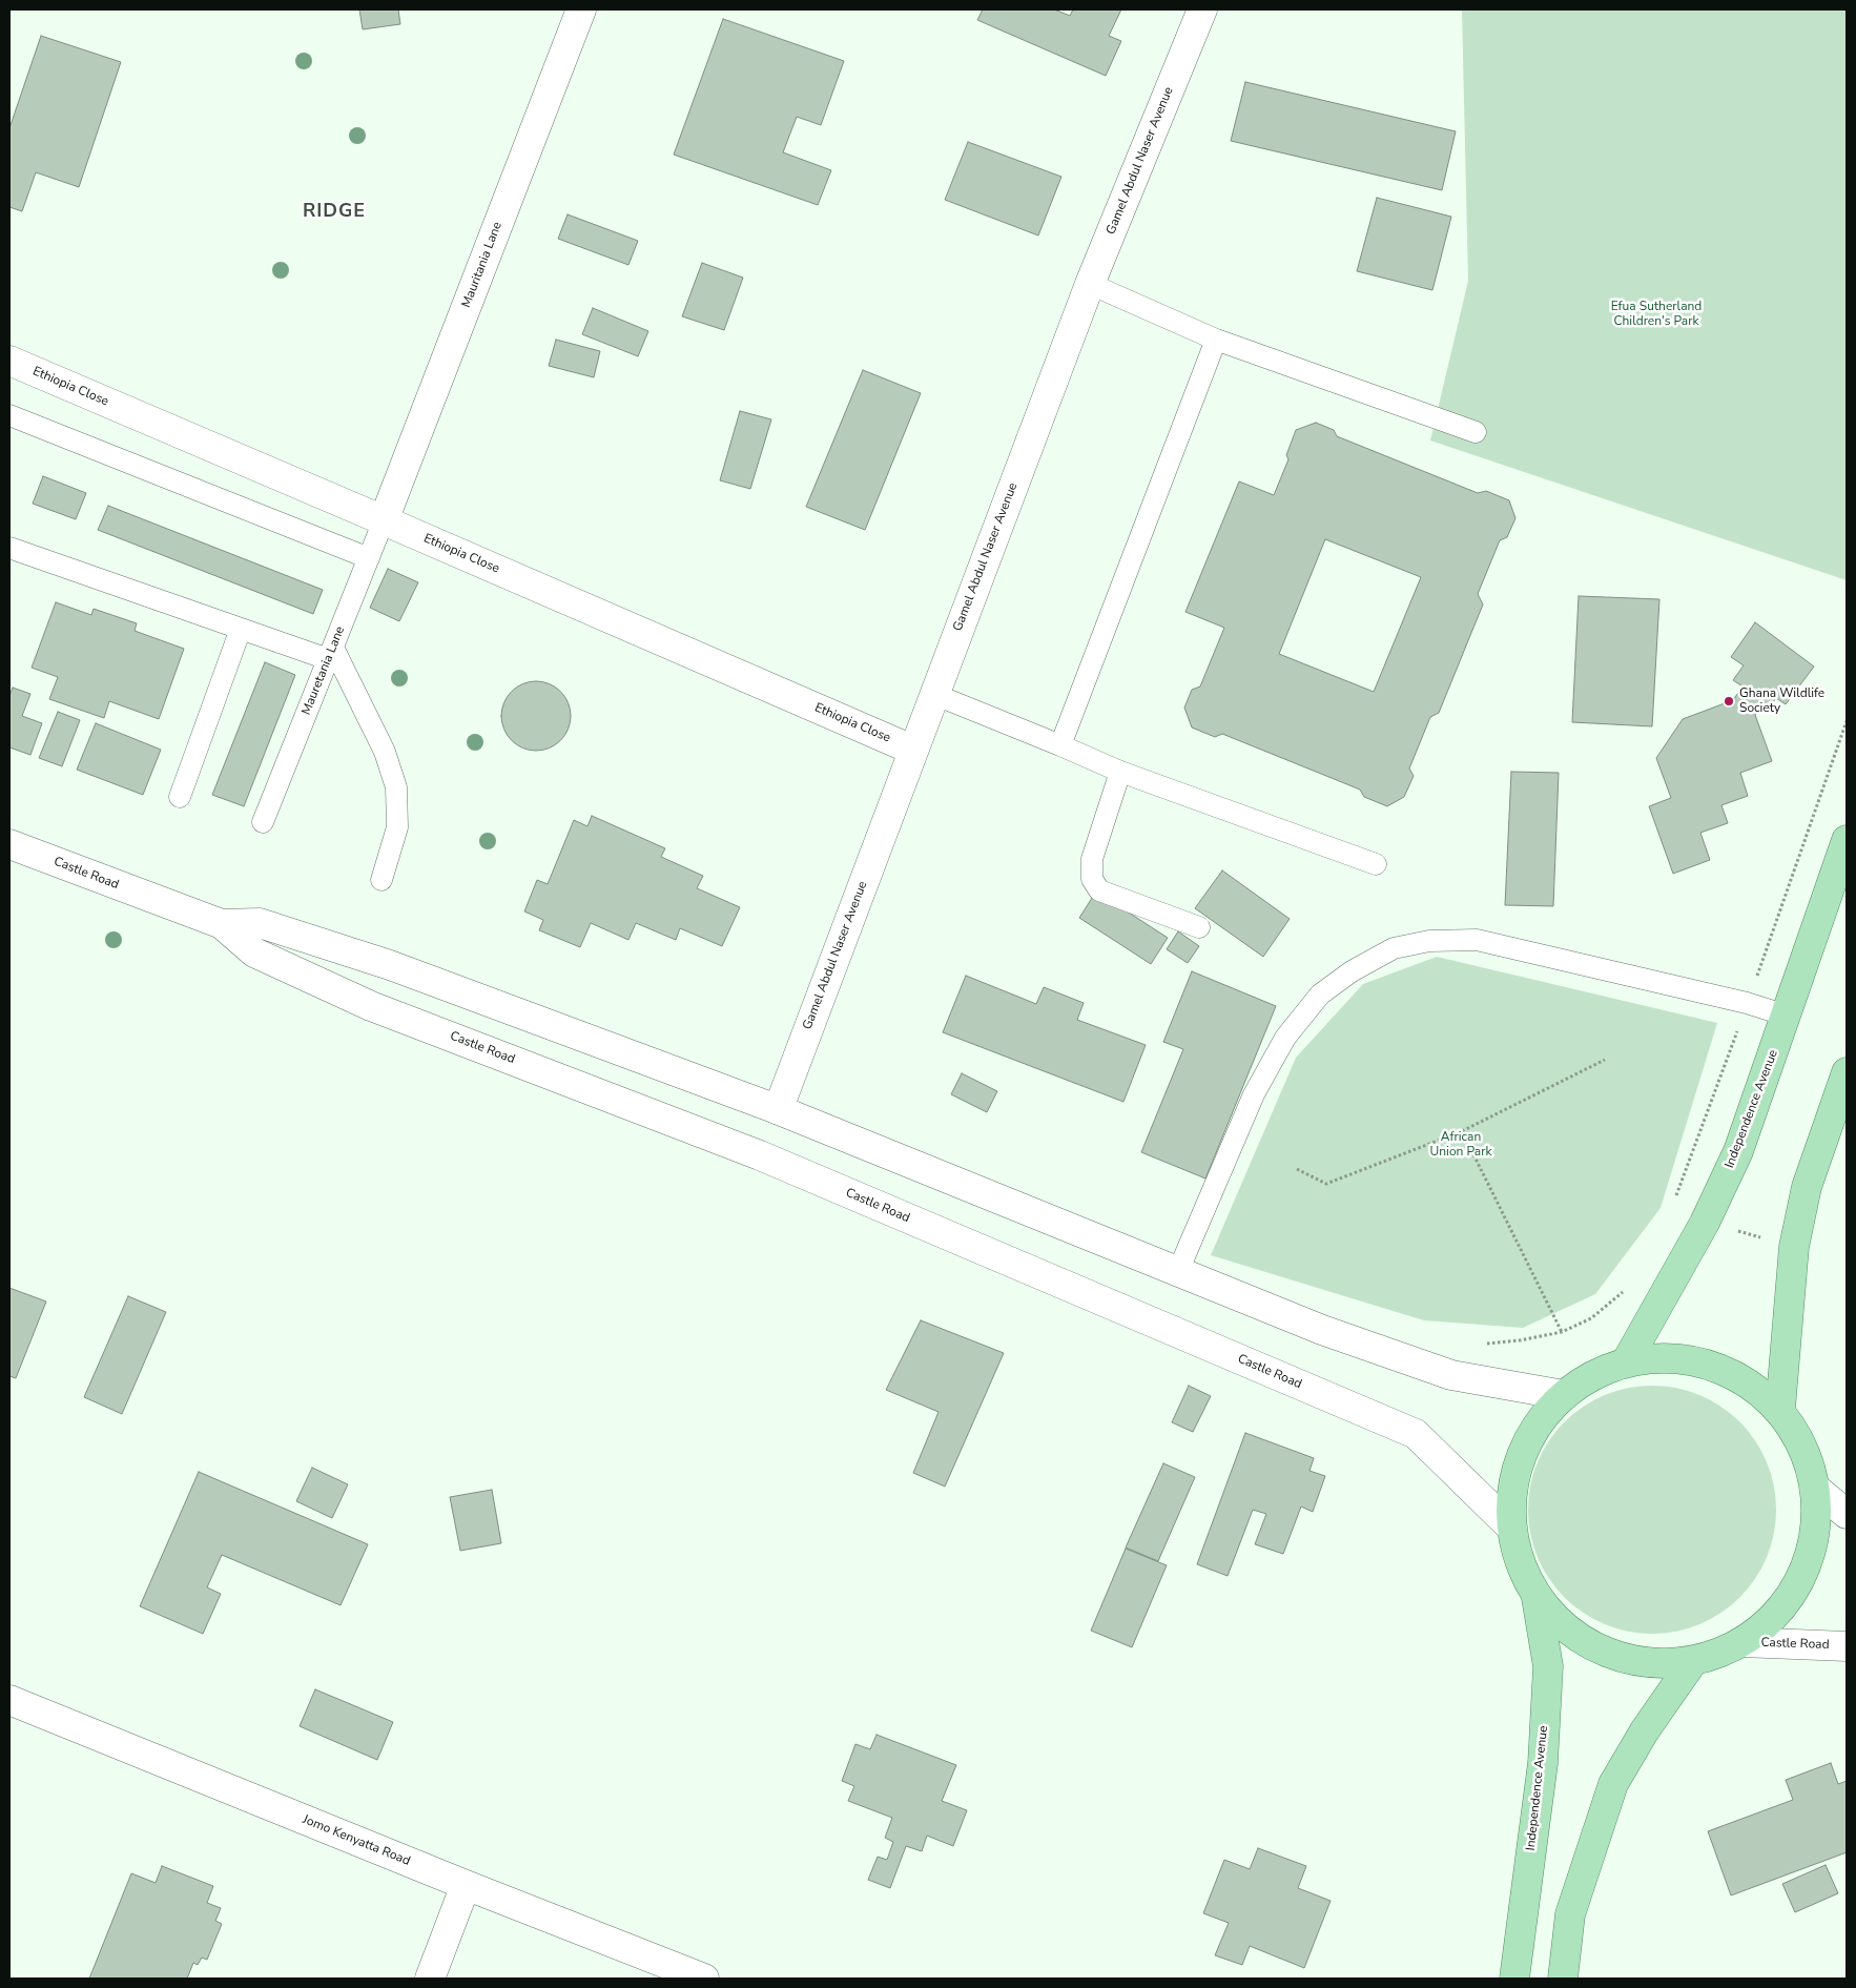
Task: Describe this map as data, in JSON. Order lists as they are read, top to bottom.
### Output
{
  "streets": {
    "main road": ["Independence Avenue"],
    "street": [
      "Gamel Abdul Naser Avenue",
      "Mauritania Lane",
      "Ethiopia Close",
      "Castle Road",
      "Jomo Kenyatta Road"
    ],
    "lane": ["Mauretania Lane"]
  },
  "crossings": [
    ["Gamel Abdul Naser Avenue", "Ethiopia Close"],
    ["Gamel Abdul Naser Avenue", "Castle Road"],
    ["Mauritania Lane", "Ethiopia Close"],
    ["Mauritania Lane", "Mauretania Lane"],
    ["Ethiopia Close", "Mauretania Lane"]
  ],
  "districts": ["RIDGE"],
  "parks": ["Efua Sutherland Children's Park", "African Union Park"],
  "places": ["Ghana Wildlife Society"]
}
